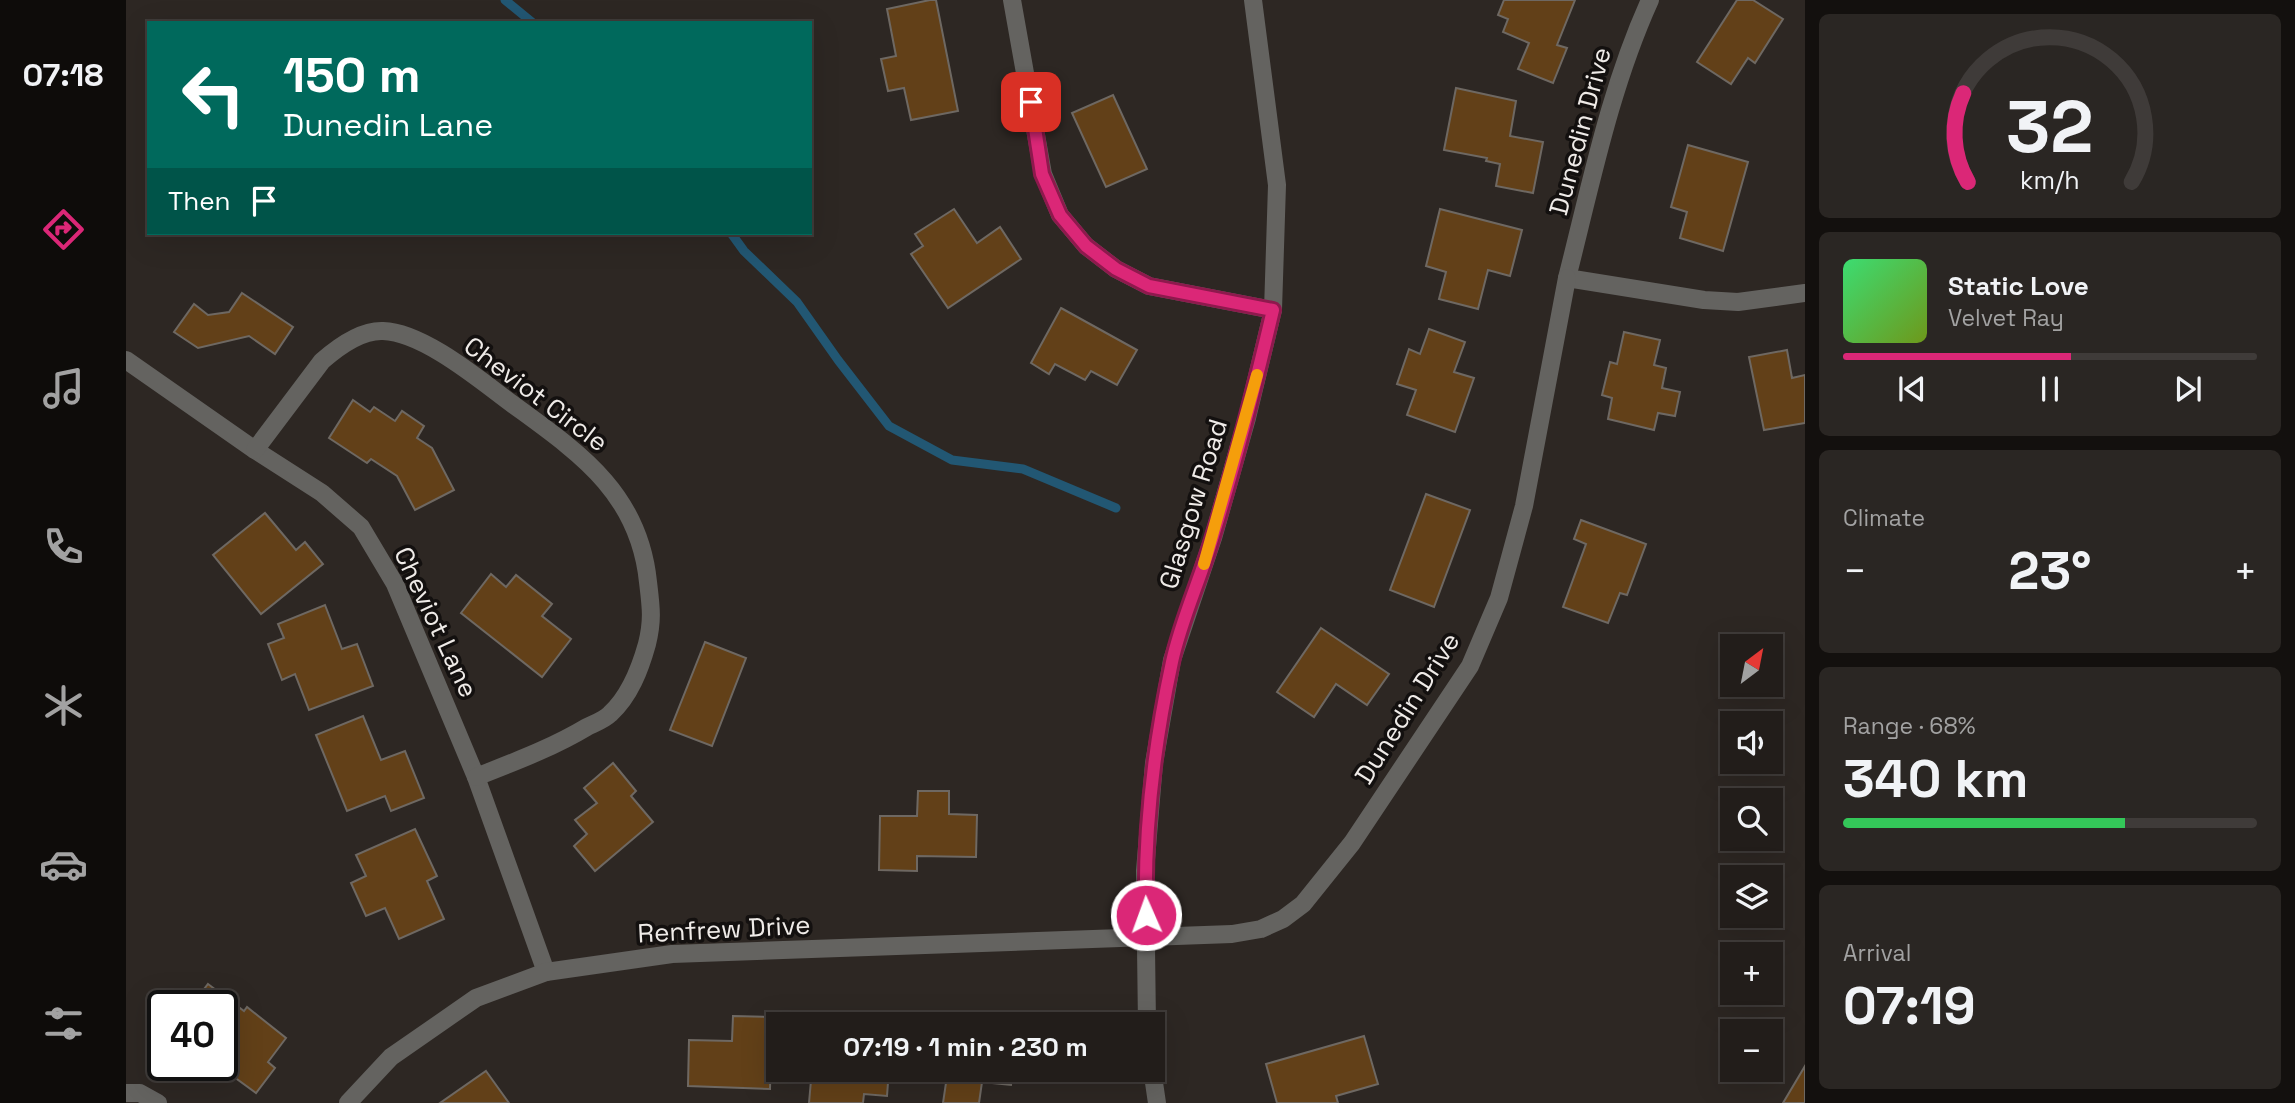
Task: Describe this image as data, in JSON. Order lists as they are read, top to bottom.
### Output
{
  "streets": {
    "street": [
      "Dunedin Drive",
      "Cheviot Circle",
      "Glasgow Road",
      "Cheviot Lane",
      "Renfrew Drive"
    ]
  },
  "crossings": [
    ["Dunedin Drive", "Glasgow Road"],
    ["Dunedin Drive", "Renfrew Drive"],
    ["Cheviot Circle", "Cheviot Lane"],
    ["Glasgow Road", "Renfrew Drive"],
    ["Cheviot Lane", "Renfrew Drive"]
  ],
  "north": "top right",
  "page": {
    "tabs": "07:18",
    "turn": ["150 m", "Dunedin Lane"],
    "then": "Then",
    "song": ["Static Love", "Velvet Ray"],
    "tile": [
      "Climate",
      ["Range · 68%", "340 km"],
      ["Arrival", "07:19"]
    ],
    "heat": ["−", "23°", "+"],
    "map_buttons": ["+", "−"],
    "limit": "40",
    "trip": "07:19 · 1 min · 230 m",
    "gauge": ["32", "km/h"]
  }
}
